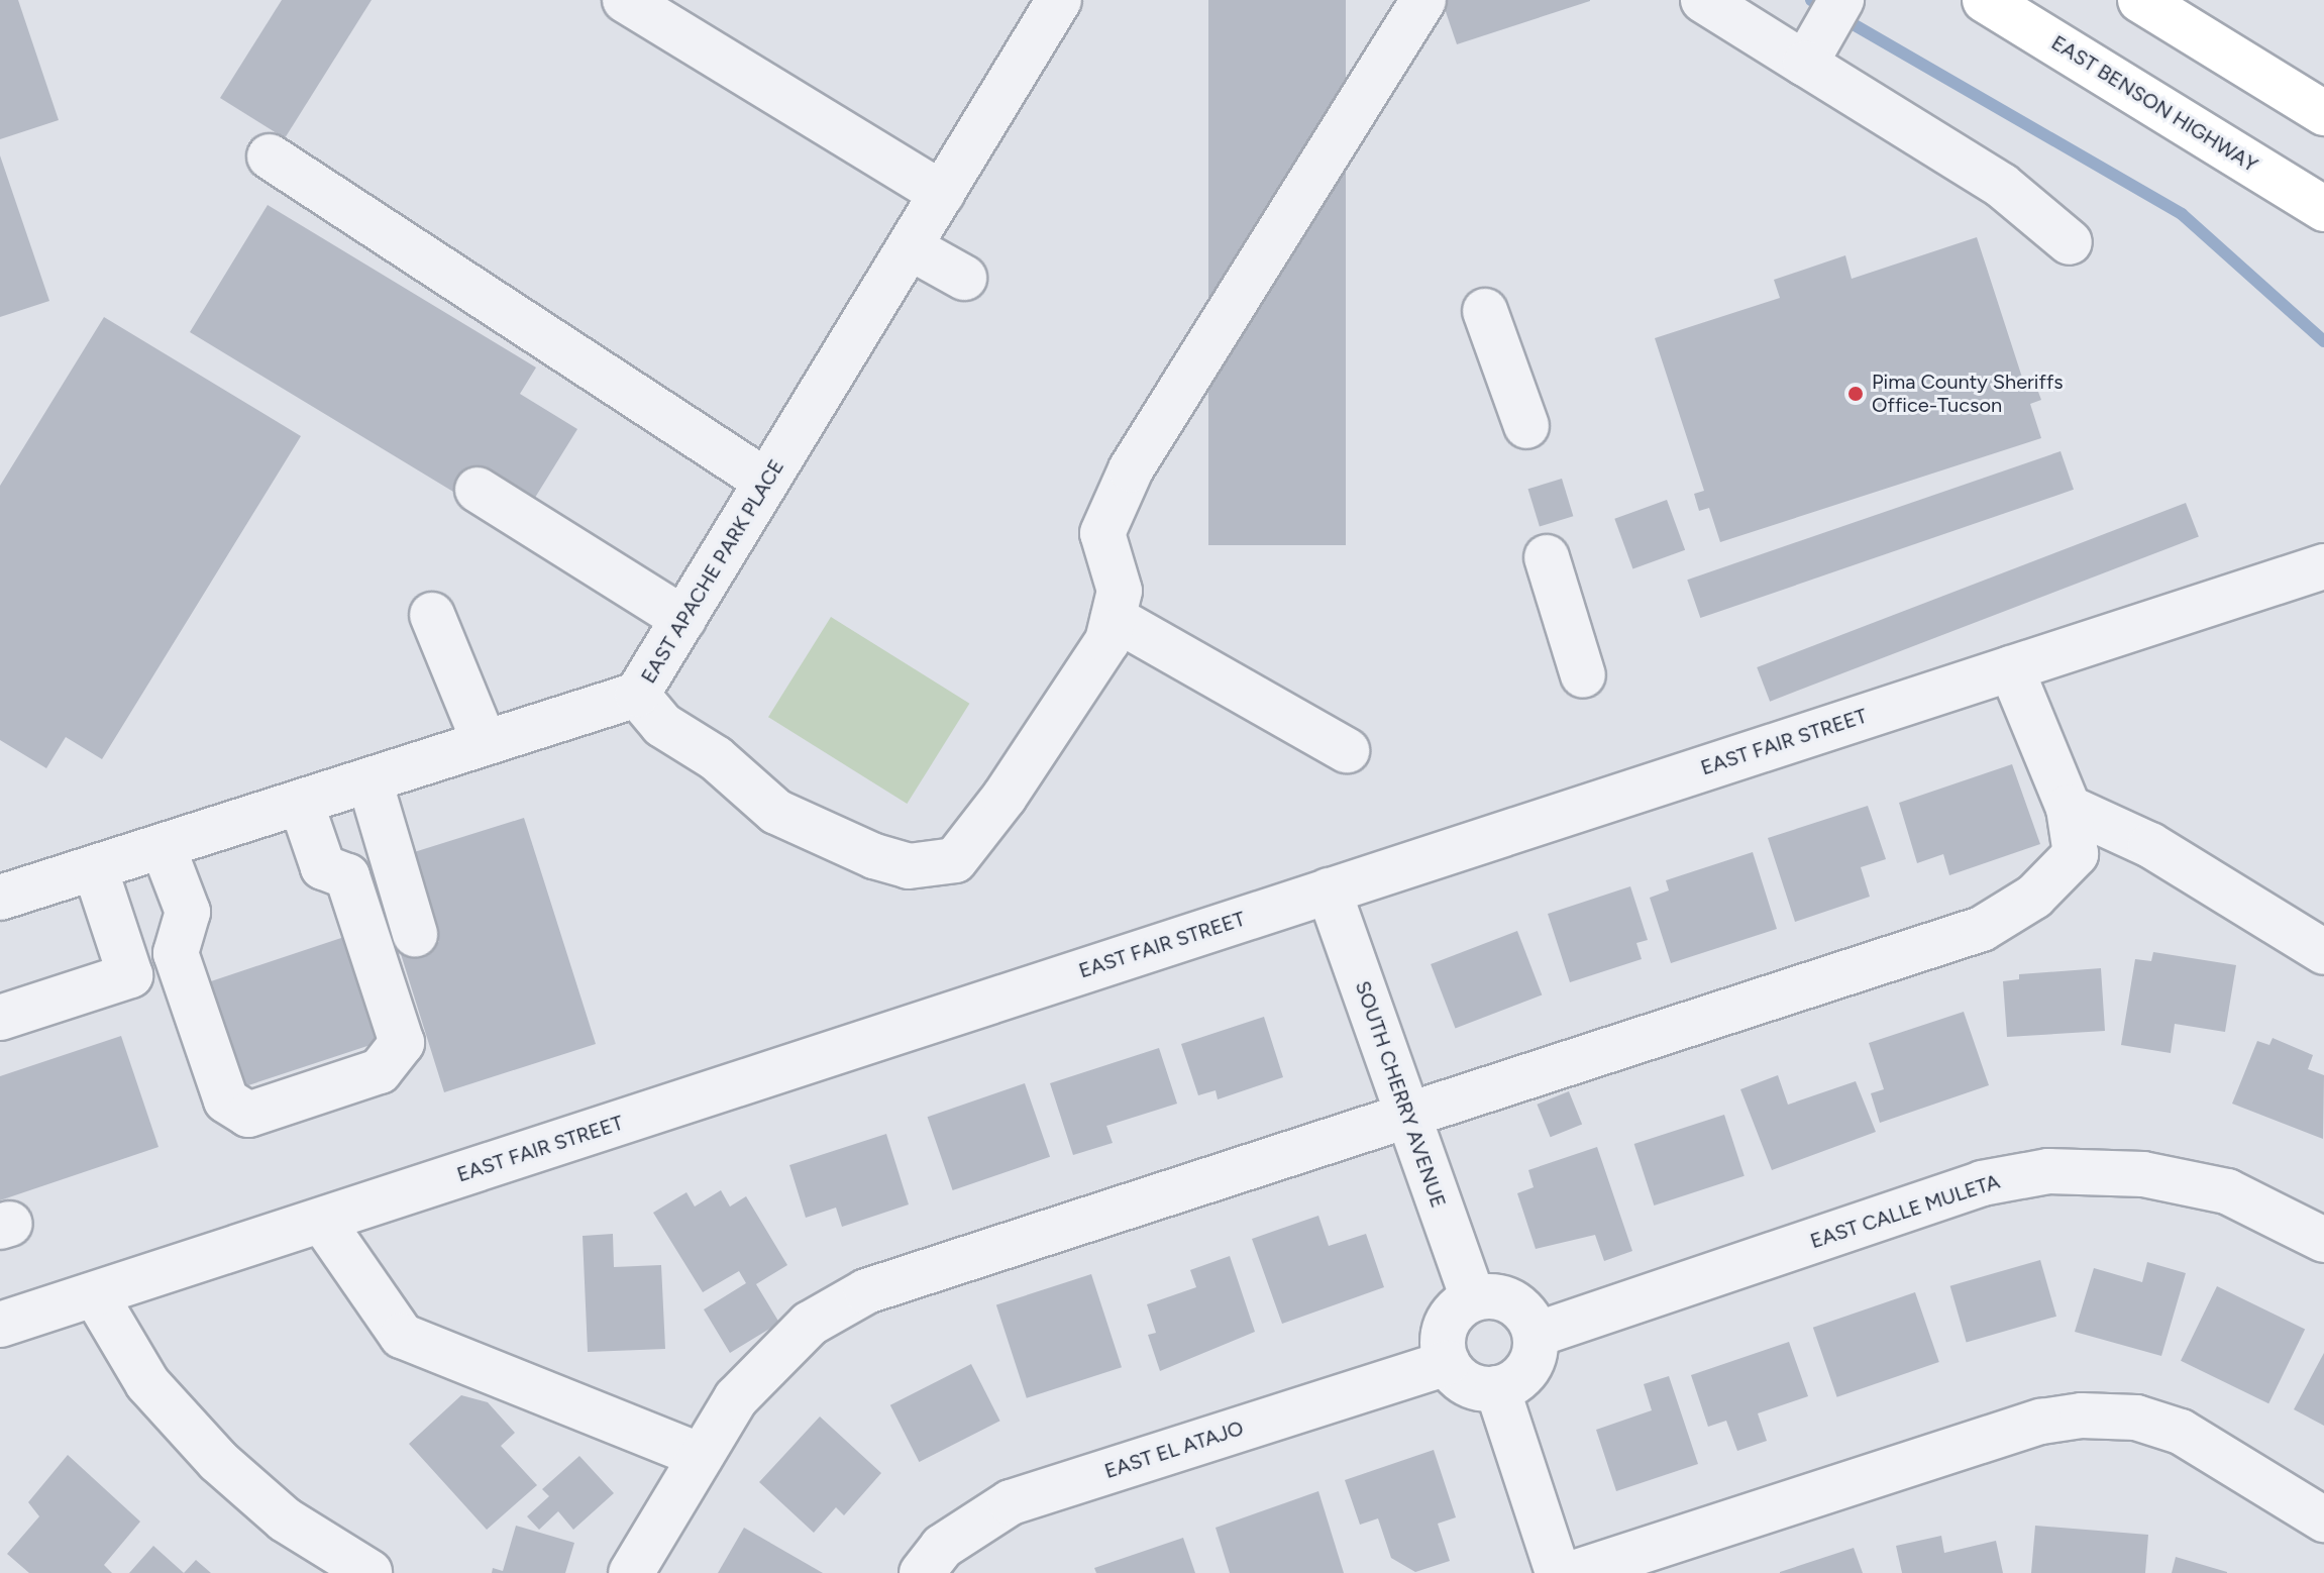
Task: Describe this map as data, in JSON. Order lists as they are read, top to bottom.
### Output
{
  "streets": {
    "main road": ["EAST BENSON HIGHWAY"],
    "street": [
      "EAST APACHE PARK PLACE",
      "EAST FAIR STREET",
      "SOUTH CHERRY AVENUE",
      "EAST CALLE MULETA",
      "EAST EL ATAJO"
    ]
  },
  "crossings": [
    ["EAST FAIR STREET", "SOUTH CHERRY AVENUE"],
    ["SOUTH CHERRY AVENUE", "EAST CALLE MULETA"],
    ["SOUTH CHERRY AVENUE", "EAST EL ATAJO"],
    ["EAST CALLE MULETA", "EAST EL ATAJO"]
  ],
  "places": ["Pima County Sheriffs Office-Tucson"]
}
